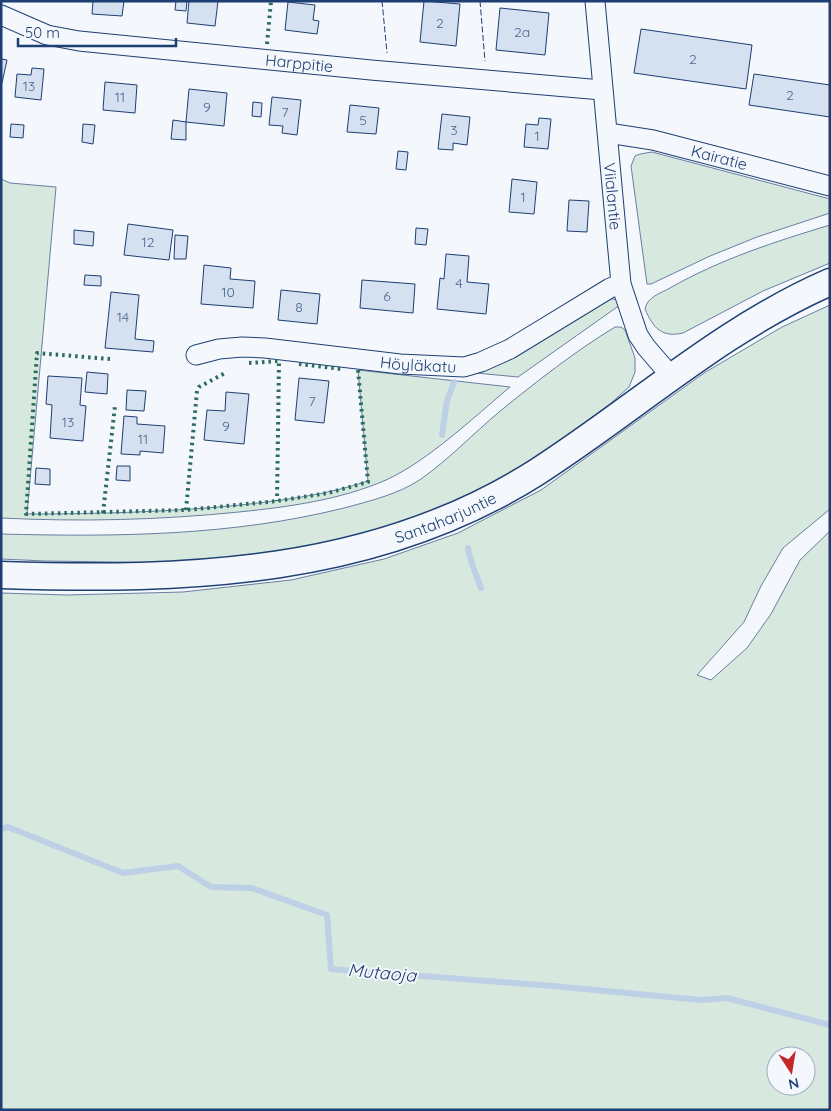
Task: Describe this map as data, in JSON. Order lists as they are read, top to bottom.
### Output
{
  "streets": {
    "main road": ["Santaharjuntie"],
    "street": [
      "Harppitie",
      "Kairatie",
      "Viialantie",
      "Höyläkatu"
    ]
  },
  "crossings": [
    ["Harppitie", "Viialantie"],
    ["Kairatie", "Viialantie"],
    ["Viialantie", "Höyläkatu"],
    ["Viialantie", "Santaharjuntie"]
  ],
  "water": ["Mutaoja"],
  "house_numbers": [
    "2",
    "2a",
    "2",
    "13",
    "2",
    "11",
    "9",
    "7",
    "5",
    "3",
    "1",
    "1",
    "12",
    "4",
    "10",
    "6",
    "8",
    "14",
    "7",
    "13",
    "9",
    "11"
  ],
  "scale_bar": "50 m",
  "north": "bottom"
}
